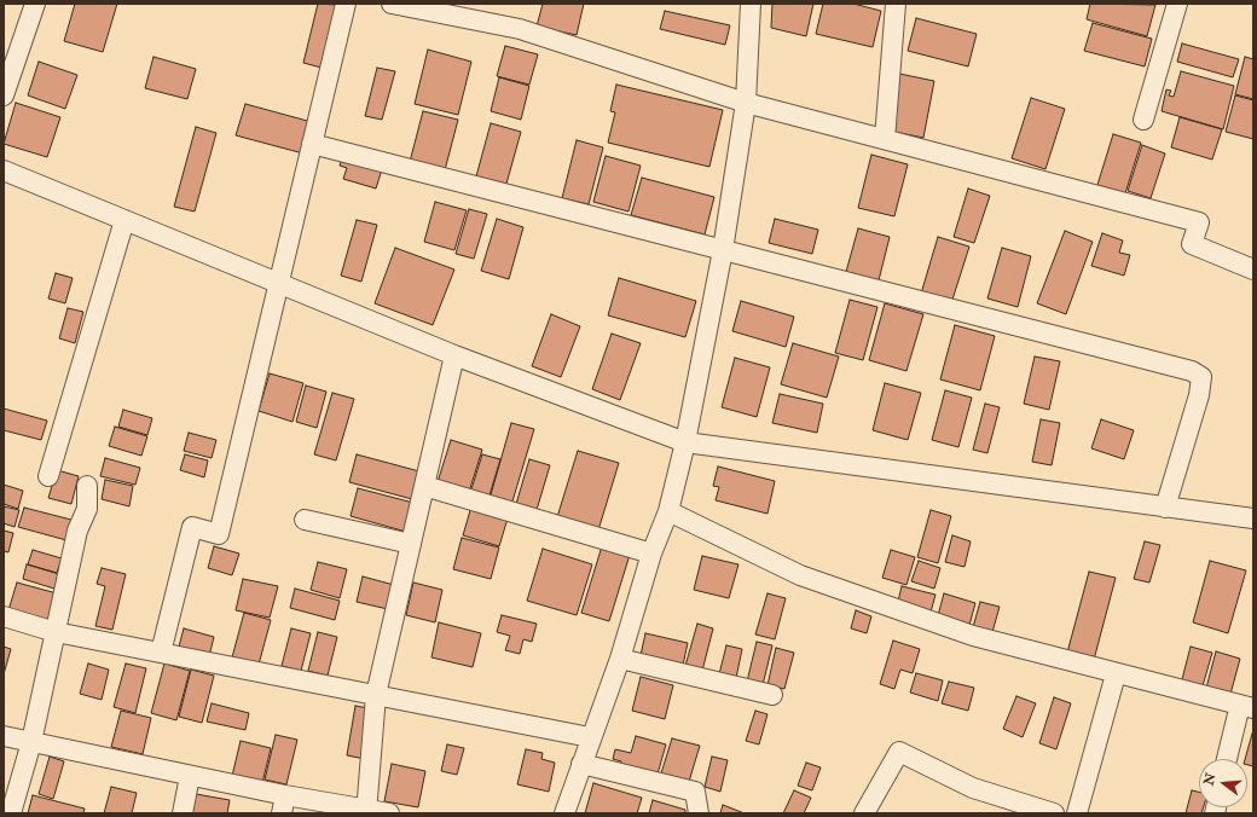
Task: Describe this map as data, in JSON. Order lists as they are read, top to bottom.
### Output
{
  "north": "left"
}
